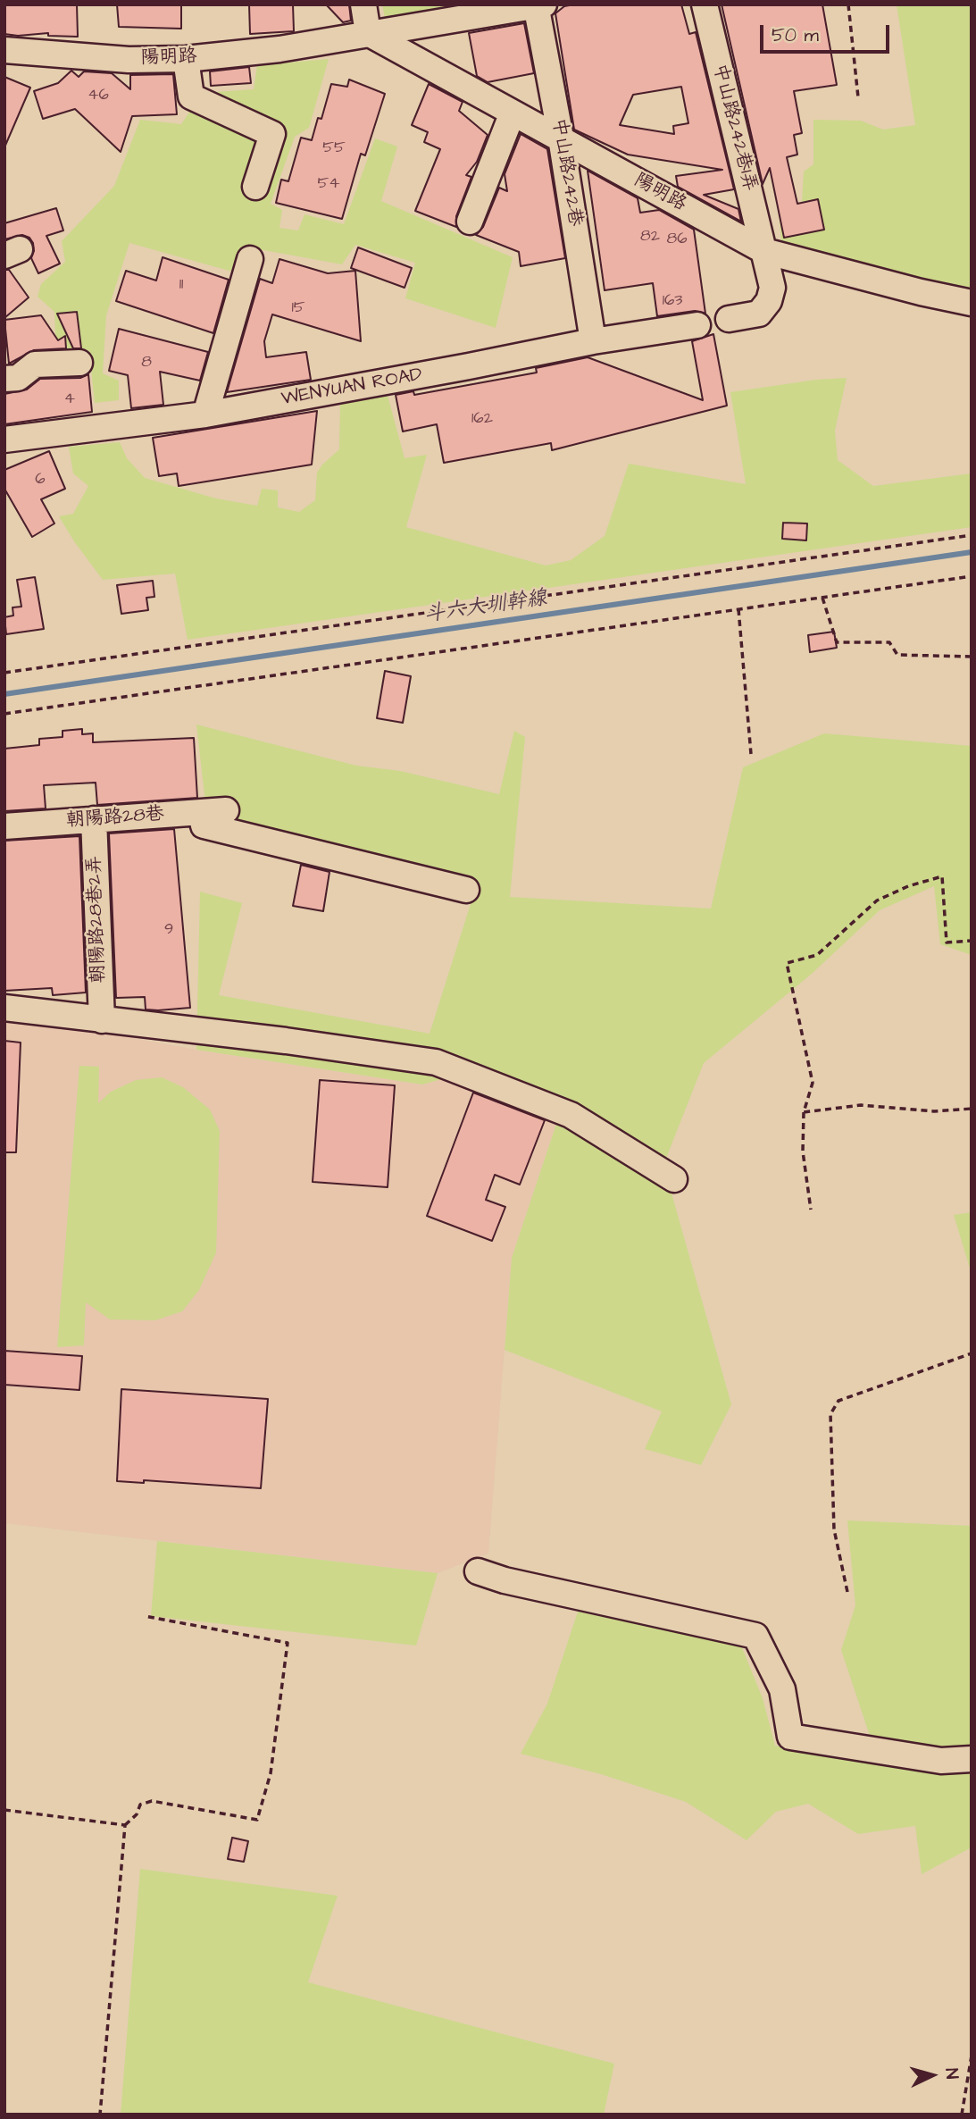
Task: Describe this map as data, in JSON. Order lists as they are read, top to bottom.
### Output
{
  "streets": {
    "street": [
      "陽明路",
      "中山路242巷1弄",
      "中山路242巷",
      "WENYUAN ROAD",
      "朝陽路28巷",
      "朝陽路28巷2弄"
    ]
  },
  "crossings": [
    ["陽明路", "中山路242巷1弄"],
    ["陽明路", "中山路242巷"],
    ["中山路242巷", "WENYUAN ROAD"],
    ["朝陽路28巷", "朝陽路28巷2弄"]
  ],
  "water": ["斗六大圳幹線"],
  "house_numbers": [
    "46",
    "55",
    "54",
    "82",
    "86",
    "11",
    "163",
    "15",
    "8",
    "4",
    "162",
    "6",
    "9"
  ],
  "scale_bar": "50 m",
  "north": "right"
}
